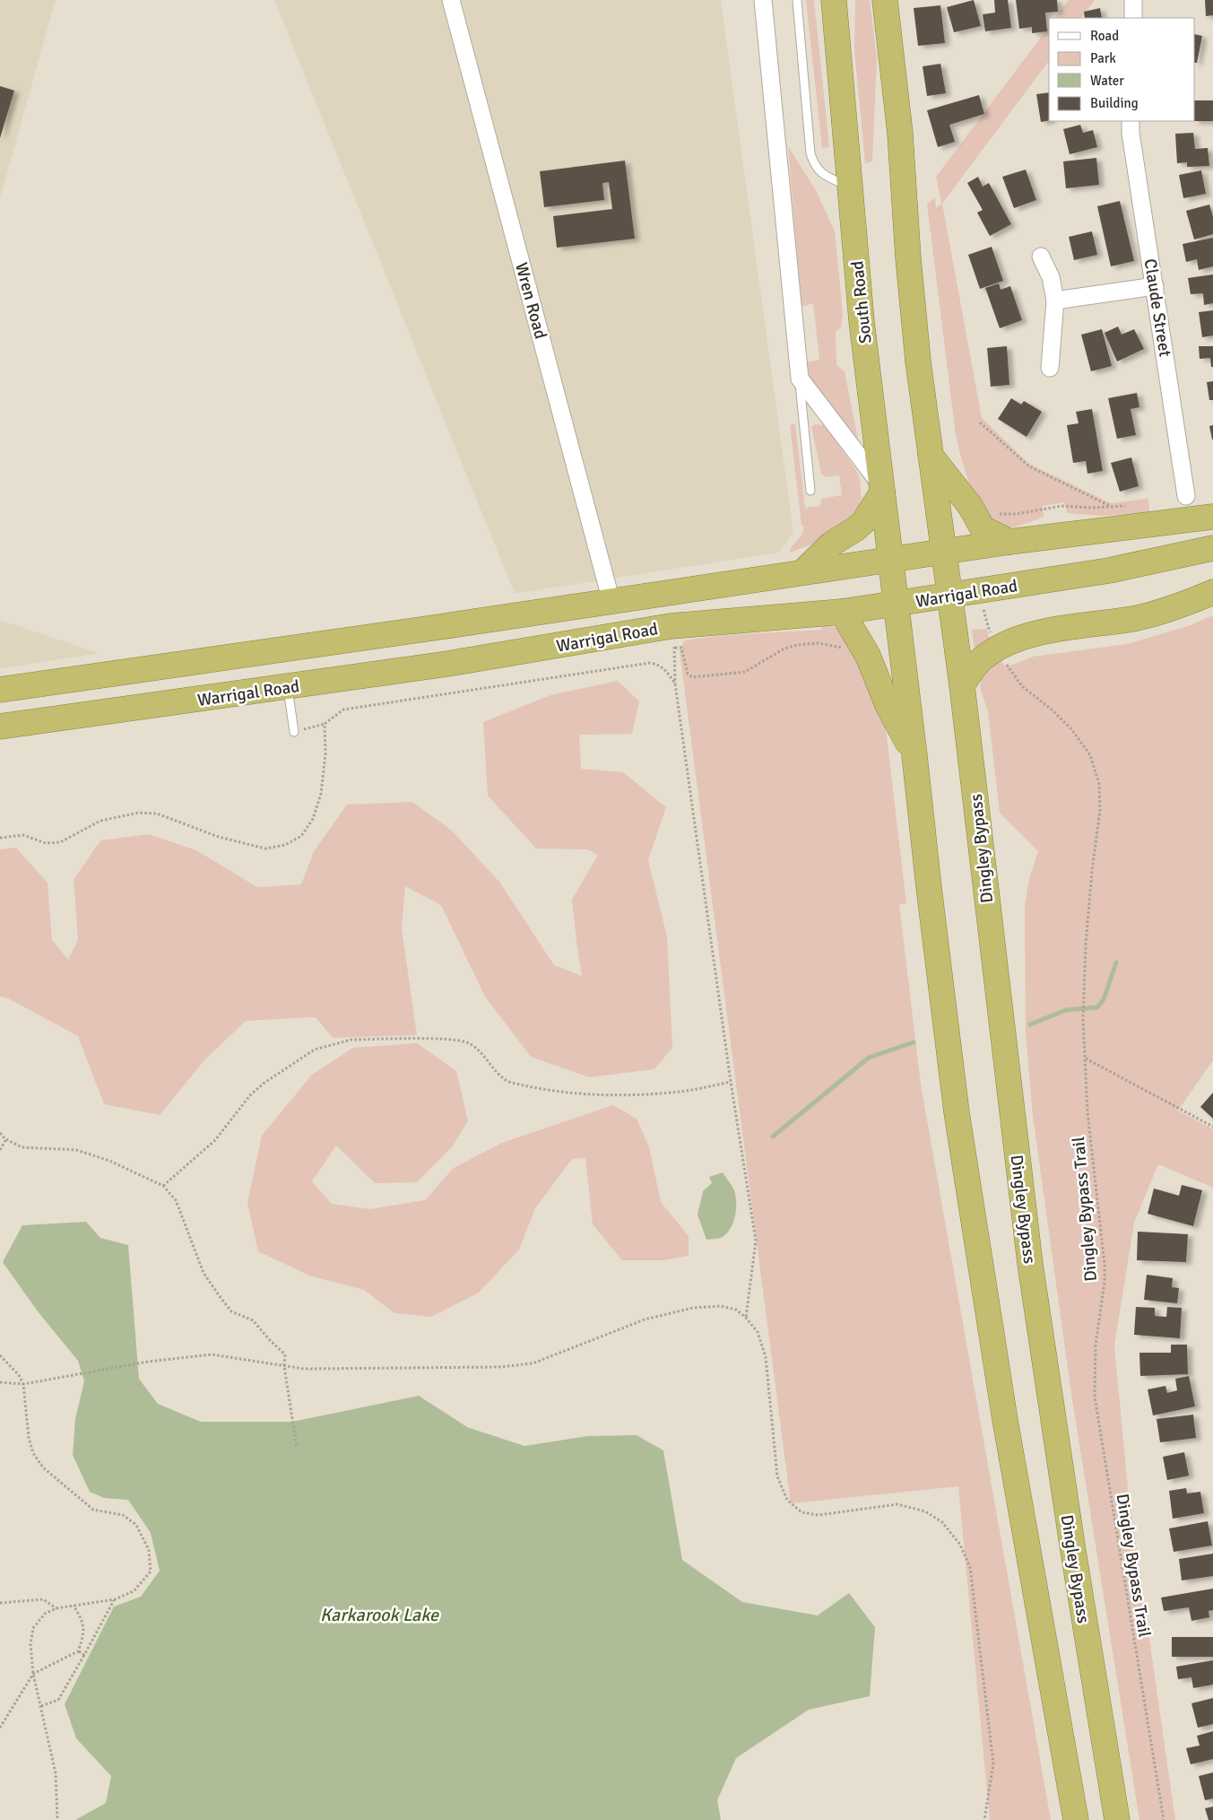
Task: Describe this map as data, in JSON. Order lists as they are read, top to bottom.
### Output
{
  "streets": {
    "highway": ["South Road", "Warrigal Road", "Dingley Bypass"],
    "street": ["Wren Road", "Claude Street"],
    "path": ["Dingley Bypass Trail"]
  },
  "crossings": [
    ["Wren Road", "Warrigal Road"],
    ["South Road", "Warrigal Road"],
    ["Warrigal Road", "Dingley Bypass"]
  ],
  "water": ["Karkarook Lake"],
  "legend": [
    "Road",
    "Park",
    "Water",
    "Building"
  ]
}
